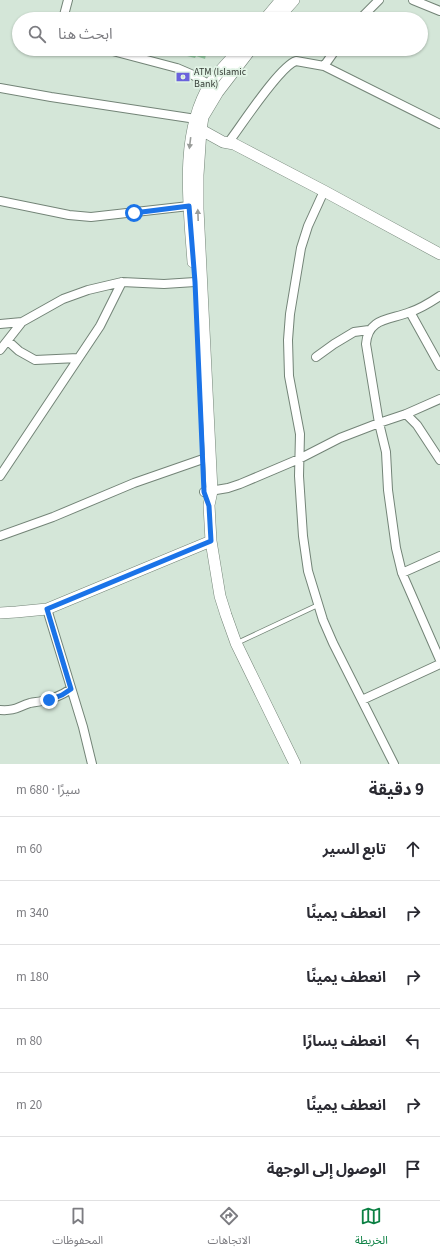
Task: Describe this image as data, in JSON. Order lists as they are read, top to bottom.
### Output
{
  "places": {
    "bank": ["ATM (Islamic Bank)"]
  },
  "page": {
    "search": "ابحث هنا",
    "heading": ["9 دقيقة", "سيرًا · 680 m"],
    "list": [
      ["تابع السير", "60 m"],
      ["انعطف يمينًا", "340 m"],
      ["انعطف يمينًا", "180 m"],
      ["انعطف يسارًا", "80 m"],
      ["انعطف يمينًا", "20 m"],
      "الوصول إلى الوجهة"
    ],
    "nav": ["الخريطة", "الاتجاهات", "المحفوظات"]
  }
}
